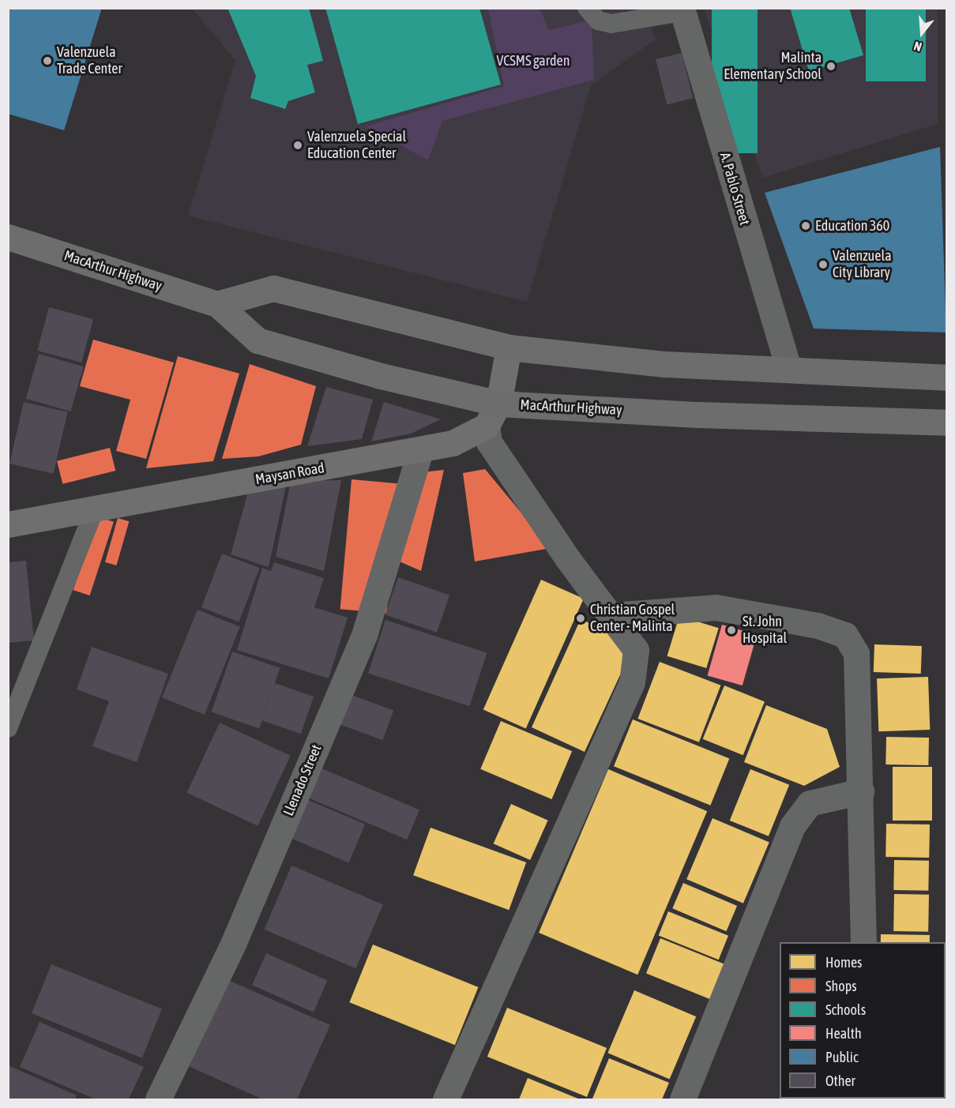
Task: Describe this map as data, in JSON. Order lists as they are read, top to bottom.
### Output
{
  "streets": {
    "highway": ["MacArthur Highway"],
    "main road": ["Maysan Road"],
    "street": ["A. Pablo Street", "Llenado Street"]
  },
  "crossings": [
    ["MacArthur Highway", "Maysan Road"],
    ["Maysan Road", "Llenado Street"]
  ],
  "parks": ["VCSMS garden"],
  "places": [
    "Valenzuela Trade Center",
    "Malinta Elementary School",
    "Valenzuela Special Education Center",
    "Education 360",
    "Valenzuela City Library",
    "Christian Gospel Center - Malinta",
    "St. John Hospital"
  ],
  "legend": [
    "Homes",
    "Shops",
    "Schools",
    "Health",
    "Public",
    "Other"
  ],
  "north": "bottom"
}
